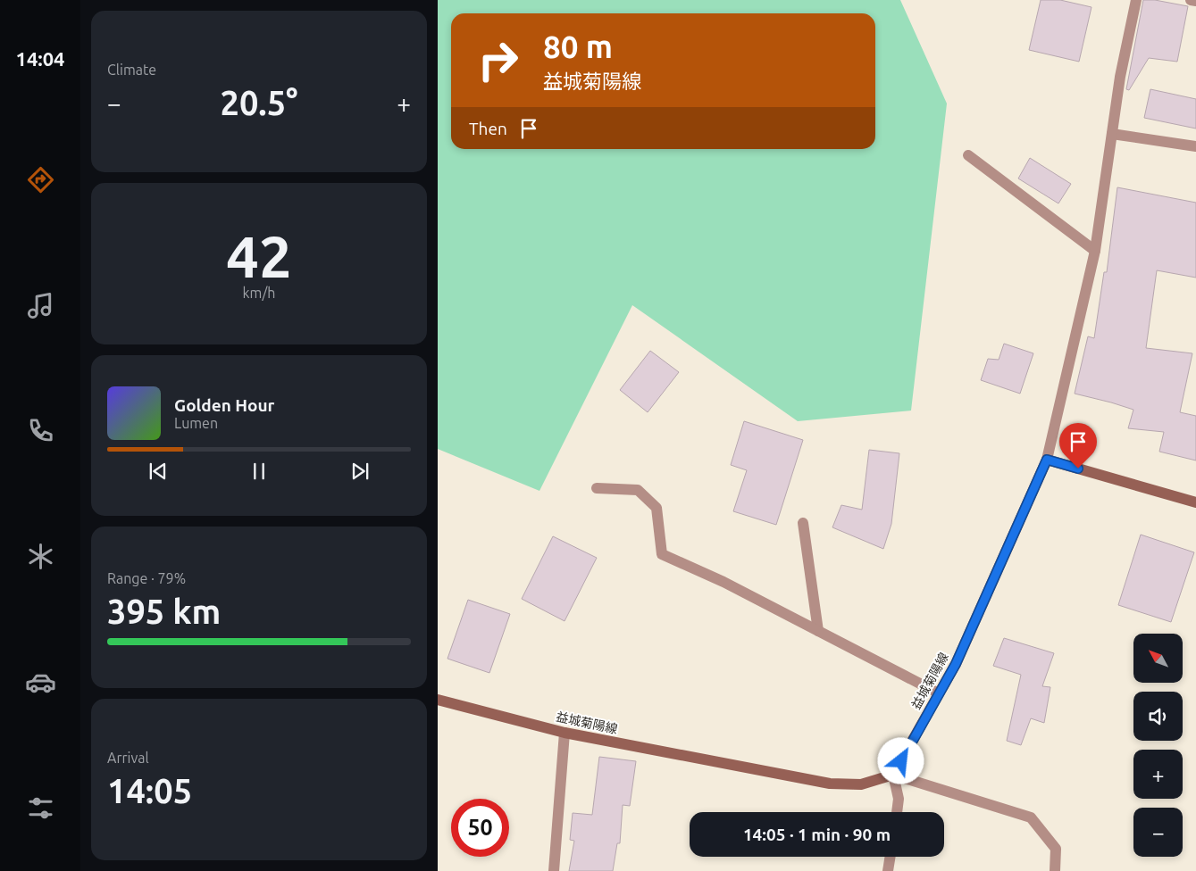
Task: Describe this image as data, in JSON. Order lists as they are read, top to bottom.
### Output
{
  "streets": {
    "main road": ["益城菊陽線"]
  },
  "north": "top left",
  "page": {
    "tabs": "14:04",
    "tile": [
      "Climate",
      ["42", "km/h"],
      ["Range · 79%", "395 km"],
      ["Arrival", "14:05"]
    ],
    "turn": ["80 m", "益城菊陽線"],
    "heat": ["−", "20.5°", "+"],
    "then": "Then",
    "song": ["Golden Hour", "Lumen"],
    "map_buttons": ["+", "−"],
    "limit": "50",
    "trip": "14:05 · 1 min · 90 m"
  }
}
